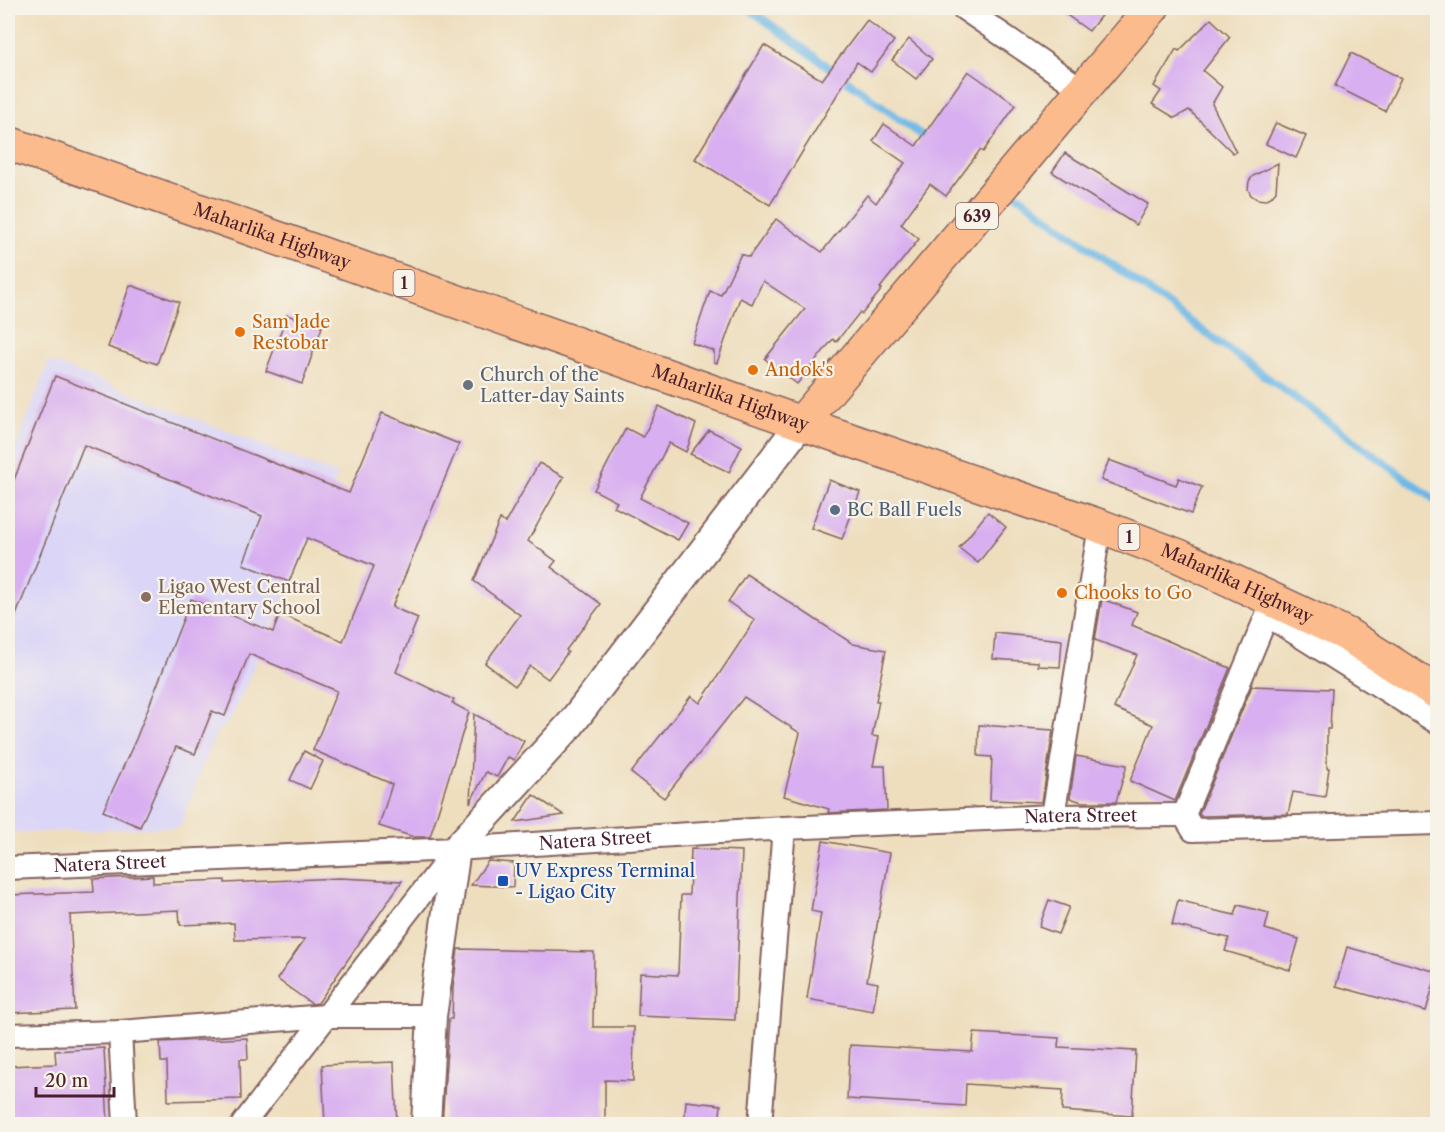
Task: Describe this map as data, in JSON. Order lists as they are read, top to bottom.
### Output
{
  "streets": {
    "main road": ["639", "Maharlika Highway", "1"],
    "street": ["Natera Street"]
  },
  "crossings": [
    ["639", "Maharlika Highway"]
  ],
  "places": {
    "other": [
      "Sam Jade Restobar",
      "Andok's",
      "Church of the Latter-day Saints",
      "BC Ball Fuels",
      "Chooks to Go",
      "Ligao West Central Elementary School"
    ],
    "transit": ["UV Express Terminal - Ligao City"]
  },
  "scale_bar": "20 m"
}
